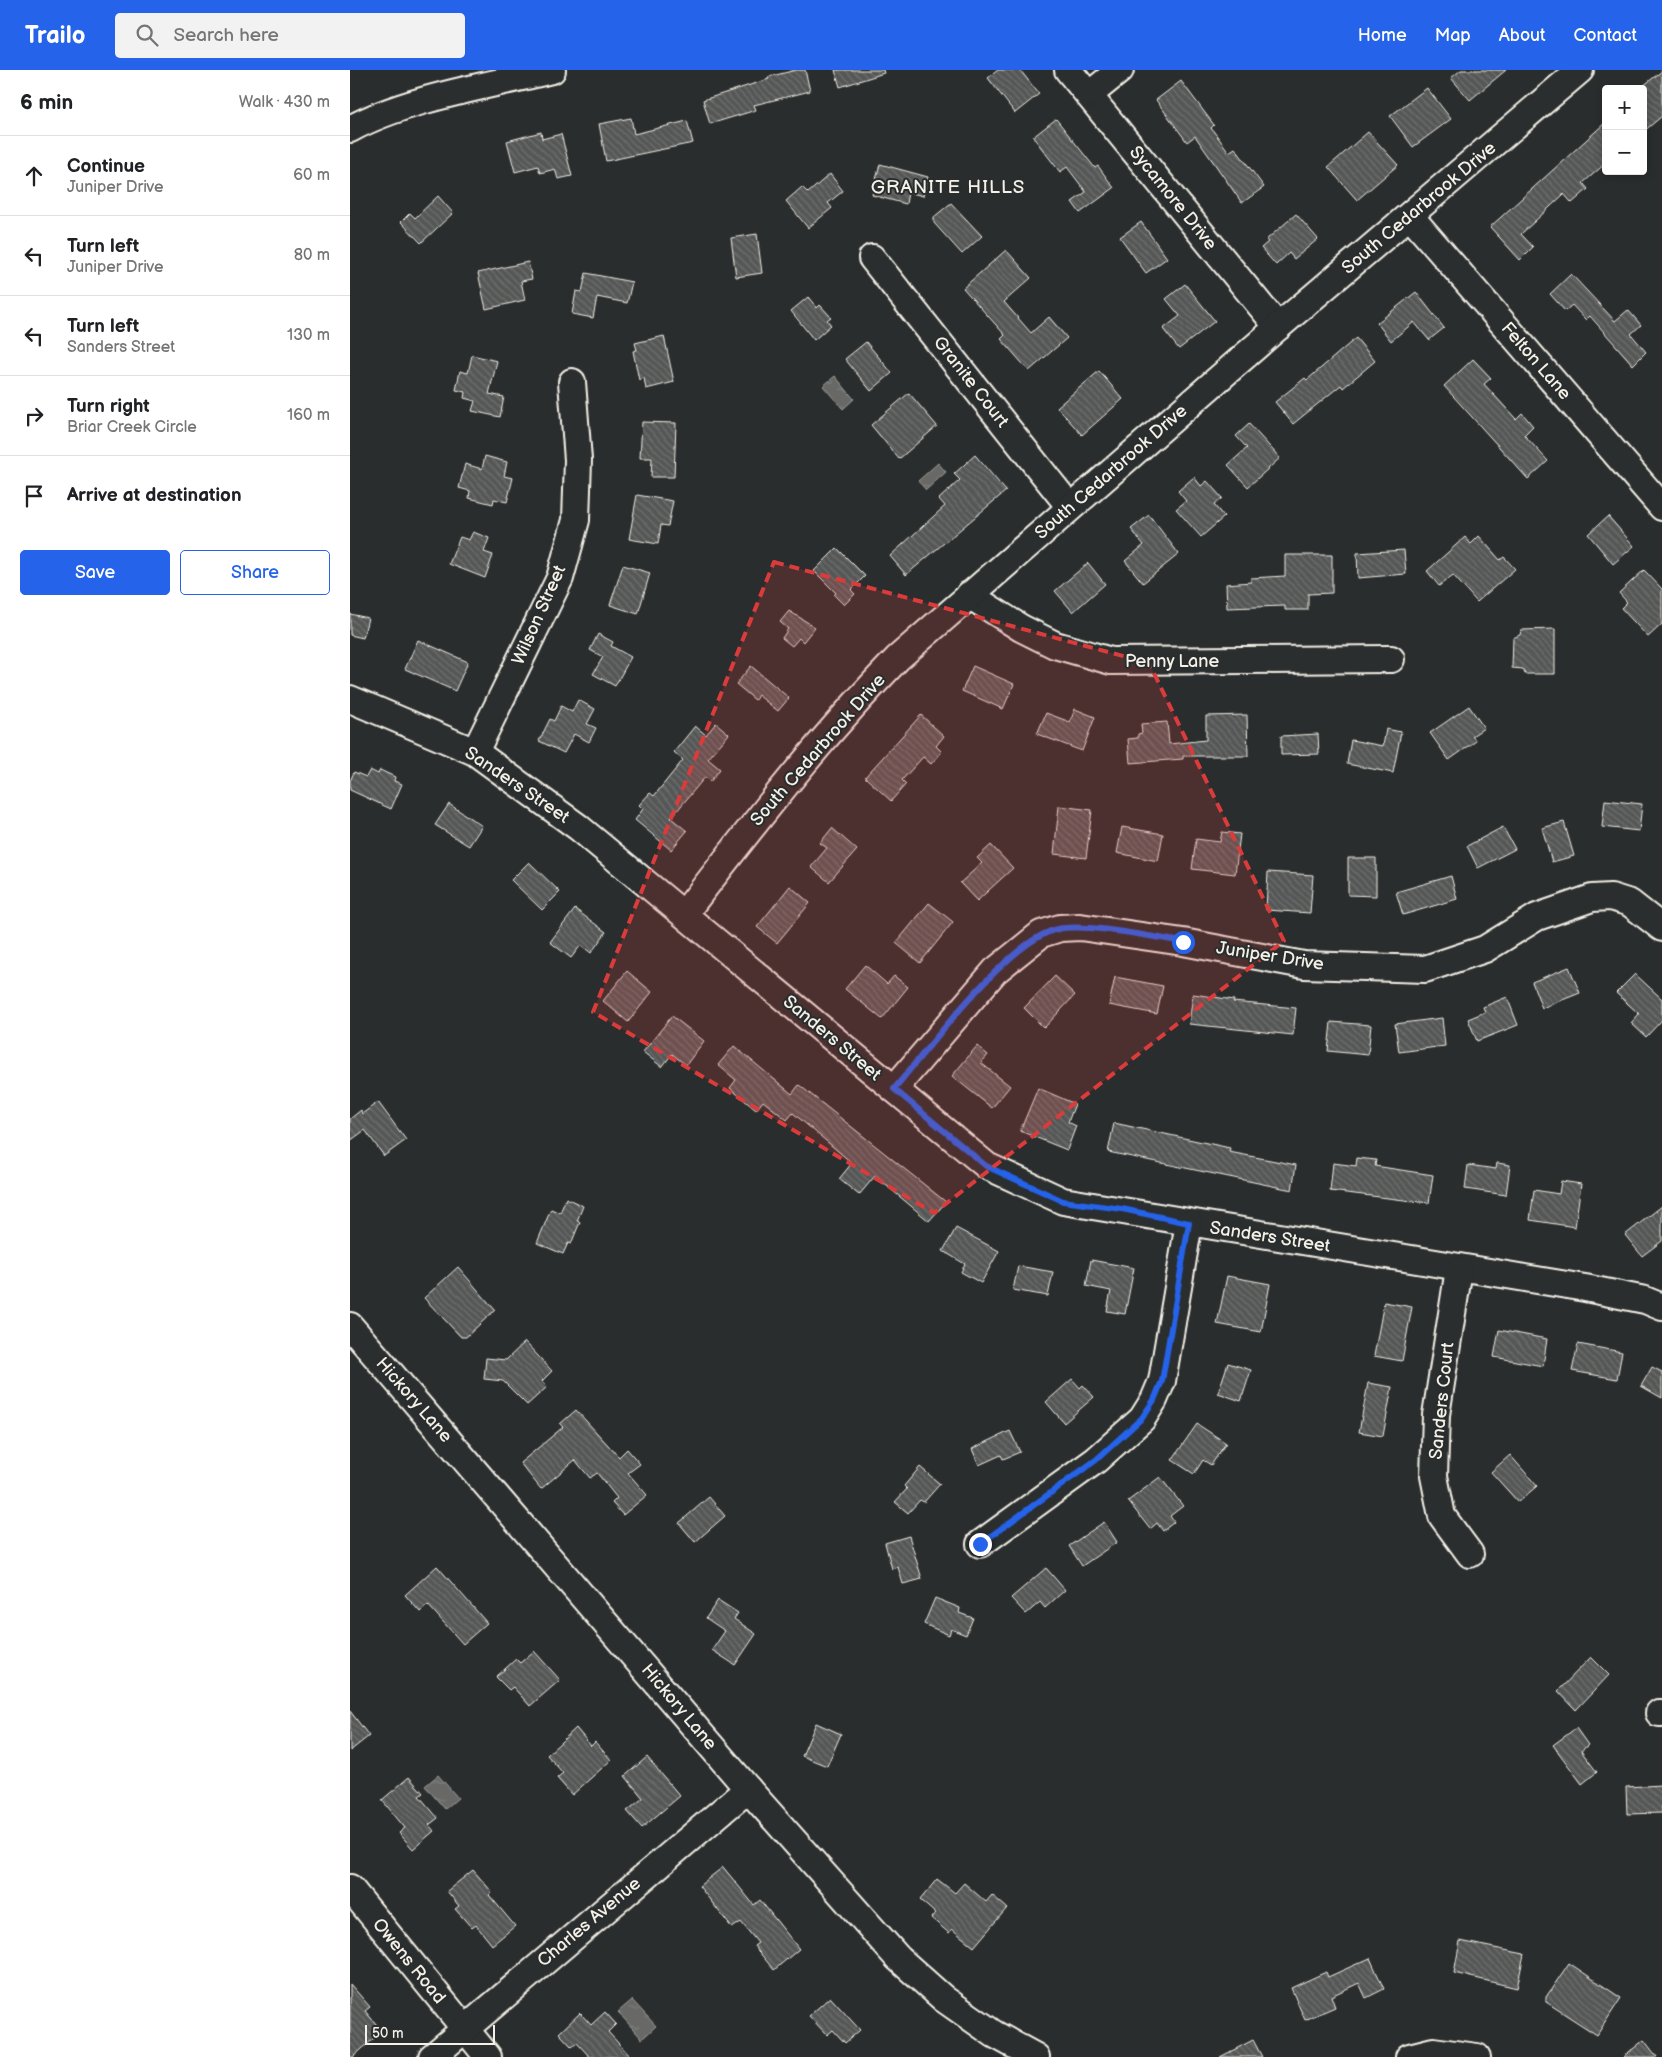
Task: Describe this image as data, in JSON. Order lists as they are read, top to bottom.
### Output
{
  "streets": {
    "street": [
      "Sycamore Drive",
      "South Cedarbrook Drive",
      "Felton Lane",
      "Granite Court",
      "Wilson Street",
      "Penny Lane",
      "Sanders Street",
      "Juniper Drive",
      "Hickory Lane",
      "Sanders Court",
      "Charles Avenue",
      "Owens Road"
    ]
  },
  "crossings": [
    ["Sycamore Drive", "South Cedarbrook Drive"],
    ["South Cedarbrook Drive", "Felton Lane"],
    ["South Cedarbrook Drive", "Granite Court"],
    ["South Cedarbrook Drive", "Penny Lane"],
    ["South Cedarbrook Drive", "Sanders Street"],
    ["Wilson Street", "Sanders Street"],
    ["Sanders Street", "Juniper Drive"],
    ["Sanders Street", "Sanders Court"],
    ["Hickory Lane", "Charles Avenue"],
    ["Charles Avenue", "Owens Road"]
  ],
  "districts": ["GRANITE HILLS"],
  "scale_bar": "50 m",
  "page": {
    "header": "Trailo",
    "search": "Search here",
    "nav": [
      "Home",
      "Map",
      "About",
      "Contact"
    ],
    "heading": ["6 min", "Walk · 430 m"],
    "map_buttons": ["+", "−"],
    "list": [
      ["Continue", "Juniper Drive", "60 m"],
      ["Turn left", "Juniper Drive", "80 m"],
      ["Turn left", "Sanders Street", "130 m"],
      ["Turn right", "Briar Creek Circle", "160 m"],
      "Arrive at destination"
    ],
    "buttons": ["Save", "Share"],
    "scale": "50 m"
  }
}
